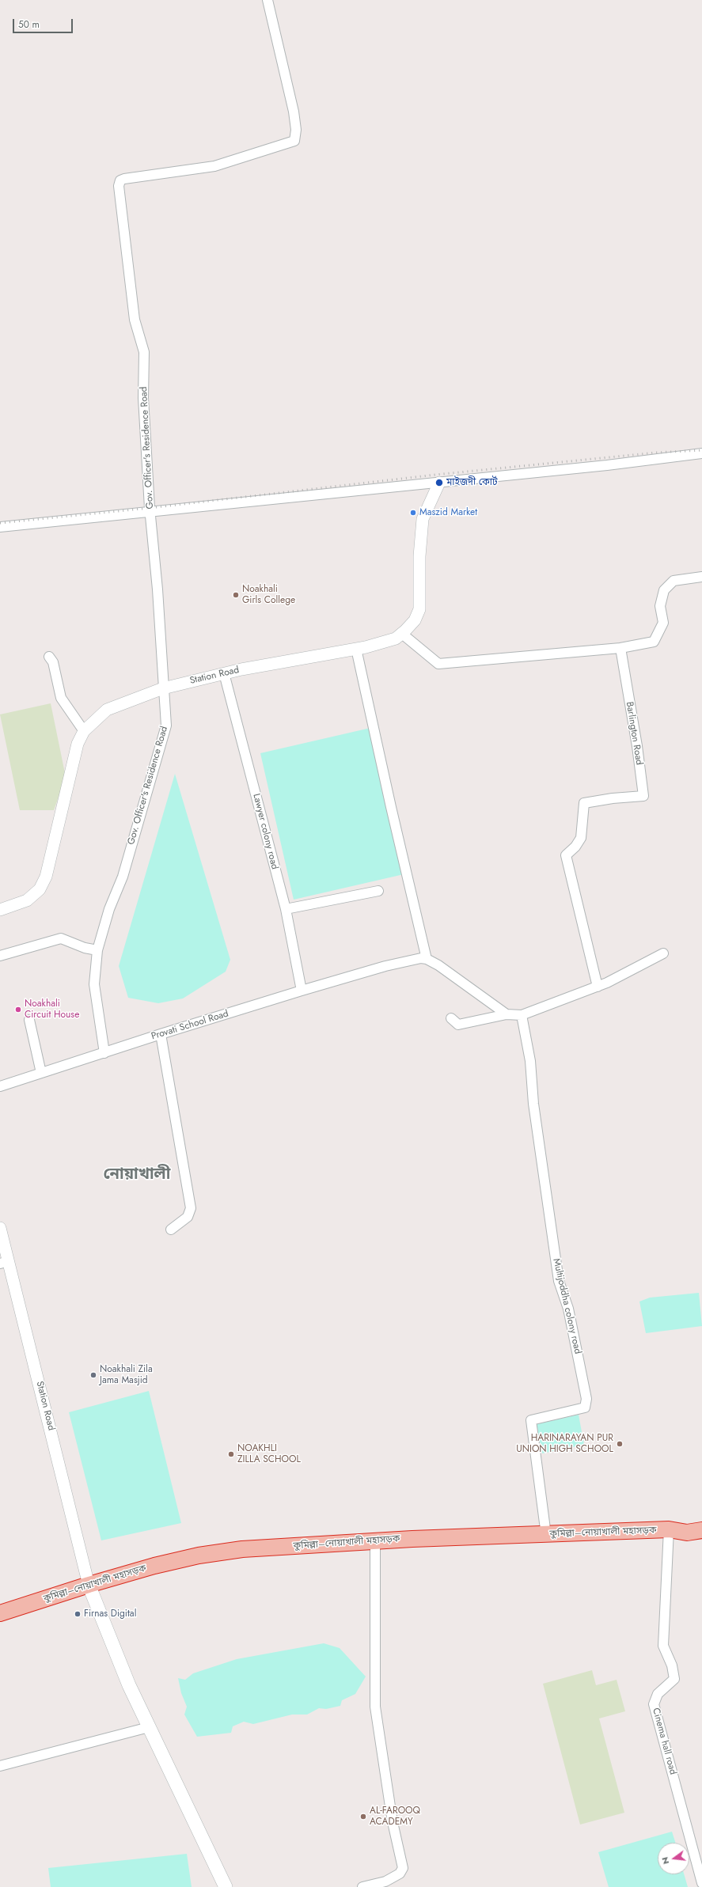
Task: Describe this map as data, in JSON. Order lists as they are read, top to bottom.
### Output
{
  "streets": {
    "highway": ["কুমিল্লা–নোয়াখালী মহাসড়ক"],
    "street": [
      "Gov. Officer's Residence Road",
      "Station Road",
      "Barlington Road",
      "Lawyer colony road",
      "Provati School Road",
      "Multijoddha colony road",
      "Cinema hall road"
    ]
  },
  "crossings": [
    ["Gov. Officer's Residence Road", "Station Road"],
    ["Gov. Officer's Residence Road", "Provati School Road"],
    ["Station Road", "Lawyer colony road"],
    ["Station Road", "কুমিল্লা–নোয়াখালী মহাসড়ক"],
    ["Lawyer colony road", "Provati School Road"],
    ["Multijoddha colony road", "কুমিল্লা–নোয়াখালী মহাসড়ক"],
    ["কুমিল্লা–নোয়াখালী মহাসড়ক", "Cinema hall road"]
  ],
  "districts": ["নোয়াখালী"],
  "places": [
    "মাইজদী কোর্ট",
    "Maszid Market",
    "Noakhali Girls College",
    "Noakhali Circuit House",
    "Noakhali Zila Jama Masjid",
    "HARINARAYAN PUR UNION HIGH SCHOOL",
    "NOAKHLI ZILLA SCHOOL",
    "Firnas Digital",
    "AL-FAROOQ ACADEMY"
  ],
  "scale_bar": "50 m",
  "north": "left"
}
